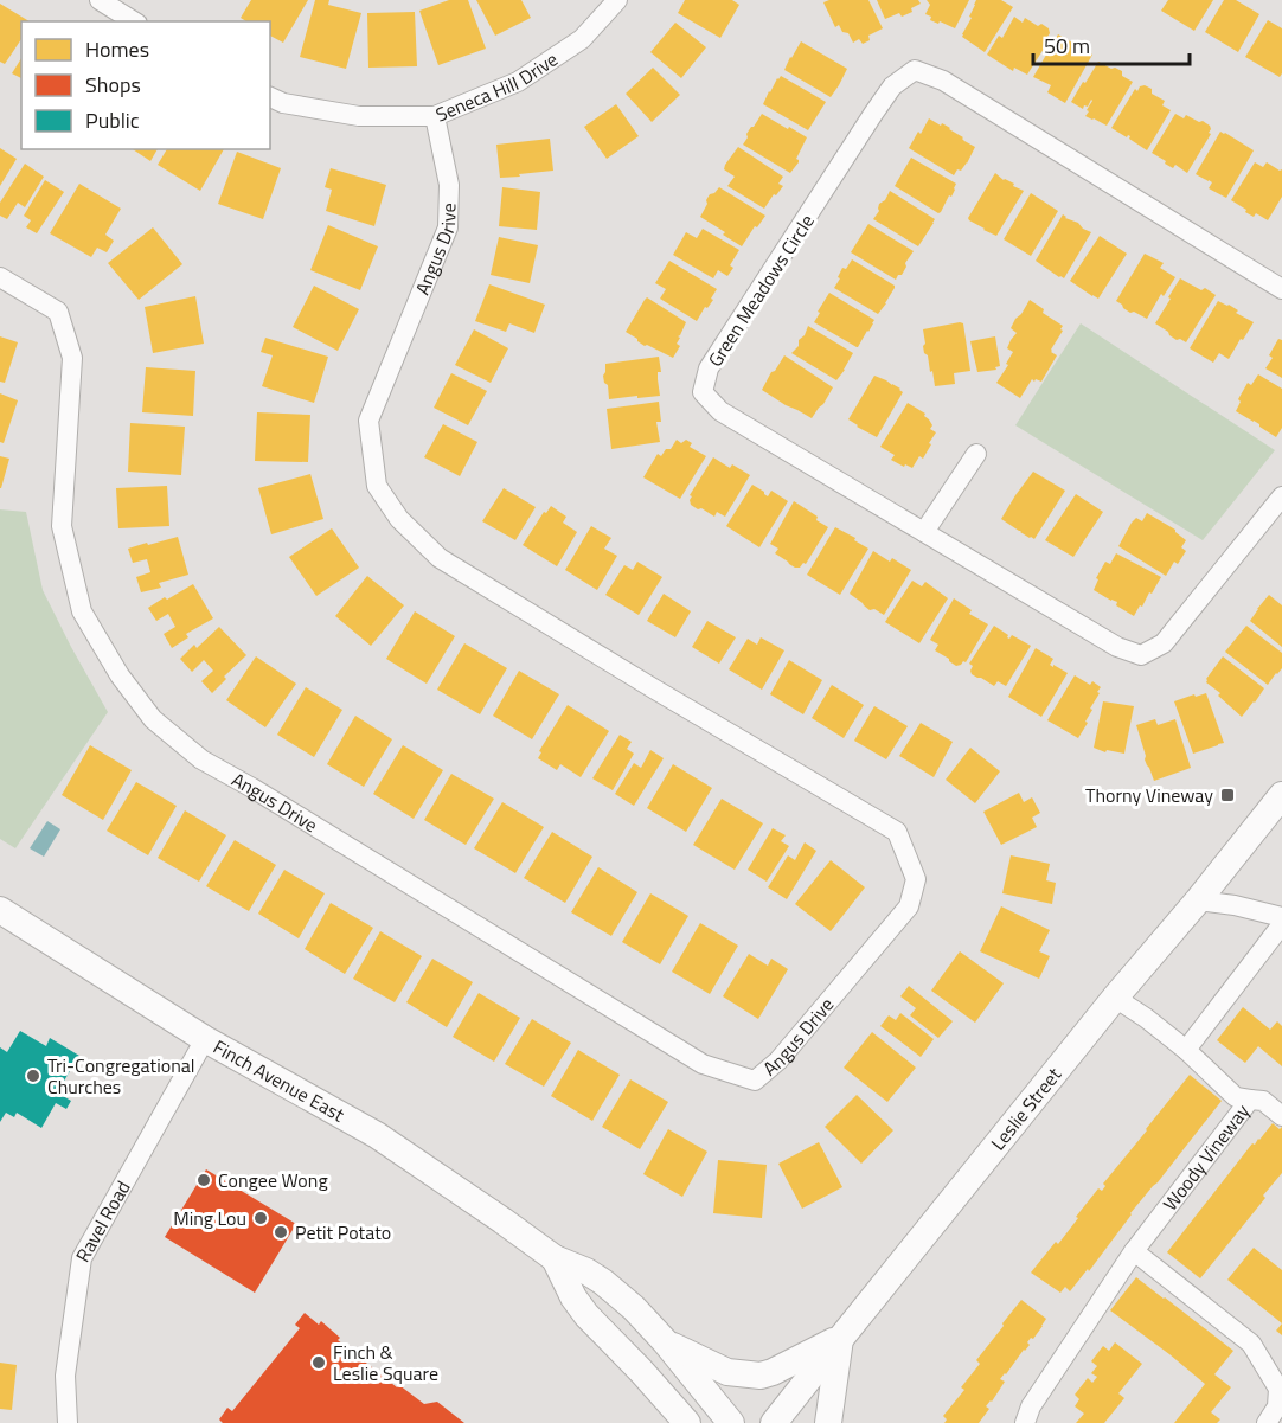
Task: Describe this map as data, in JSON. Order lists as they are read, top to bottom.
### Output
{
  "streets": {
    "main road": ["Finch Avenue East", "Leslie Street"],
    "street": [
      "Seneca Hill Drive",
      "Angus Drive",
      "Green Meadows Circle",
      "Woody Vineway",
      "Ravel Road"
    ]
  },
  "crossings": [
    ["Seneca Hill Drive", "Angus Drive"],
    ["Finch Avenue East", "Ravel Road"],
    ["Leslie Street", "Woody Vineway"]
  ],
  "places": {
    "transit": ["Thorny Vineway"],
    "other": [
      "Tri-Congregational Churches",
      "Congee Wong",
      "Ming Lou",
      "Petit Potato",
      "Finch & Leslie Square"
    ]
  },
  "legend": ["Homes", "Shops", "Public"],
  "scale_bar": "50 m"
}
